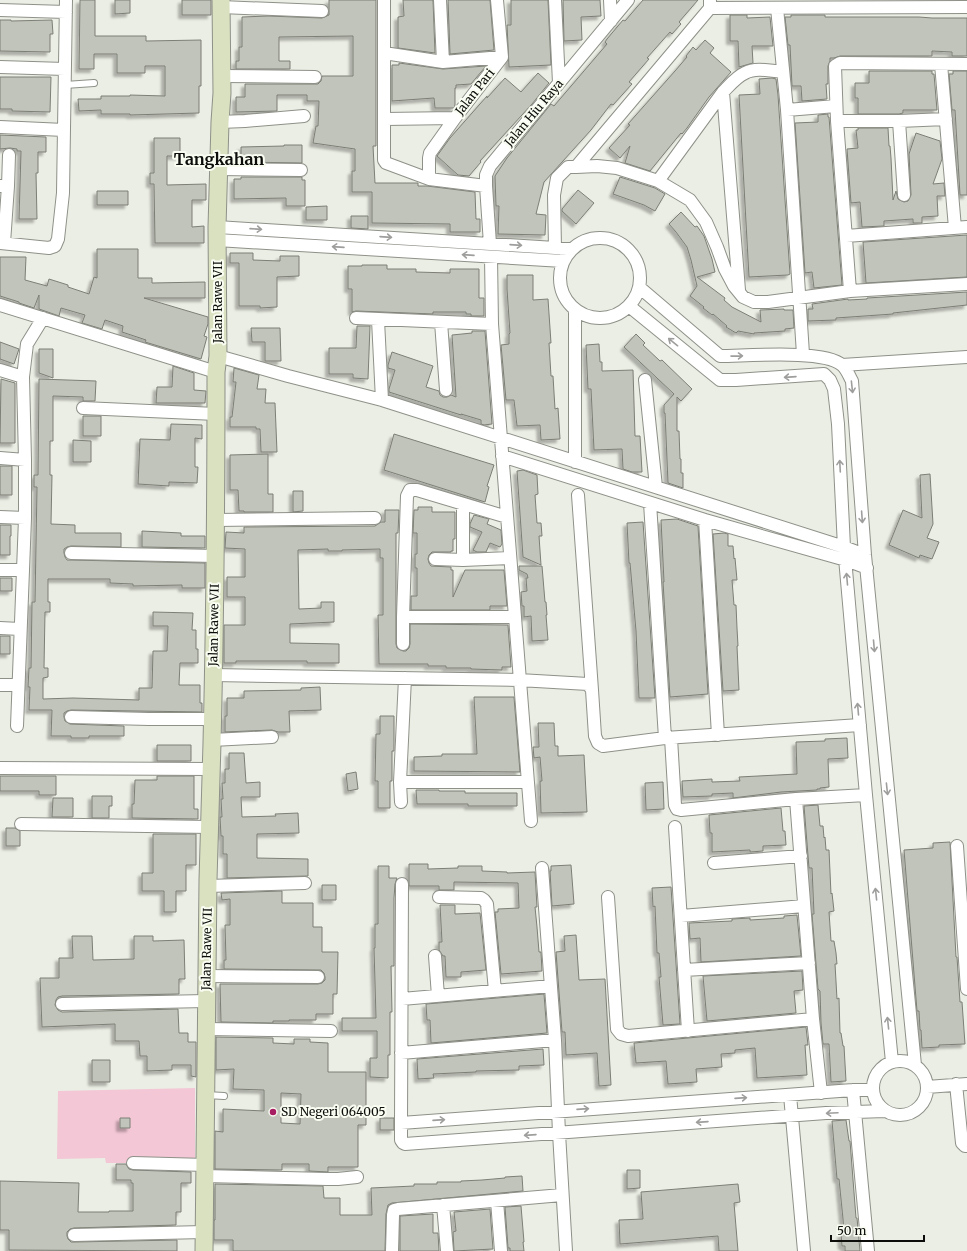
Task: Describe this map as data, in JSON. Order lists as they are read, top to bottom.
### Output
{
  "streets": {
    "main road": ["Jalan Rawe VII"],
    "street": ["Jalan Pari", "Jalan Hiu Raya"]
  },
  "districts": ["Tangkahan"],
  "places": ["SD Negeri 064005"],
  "scale_bar": "50 m"
}
